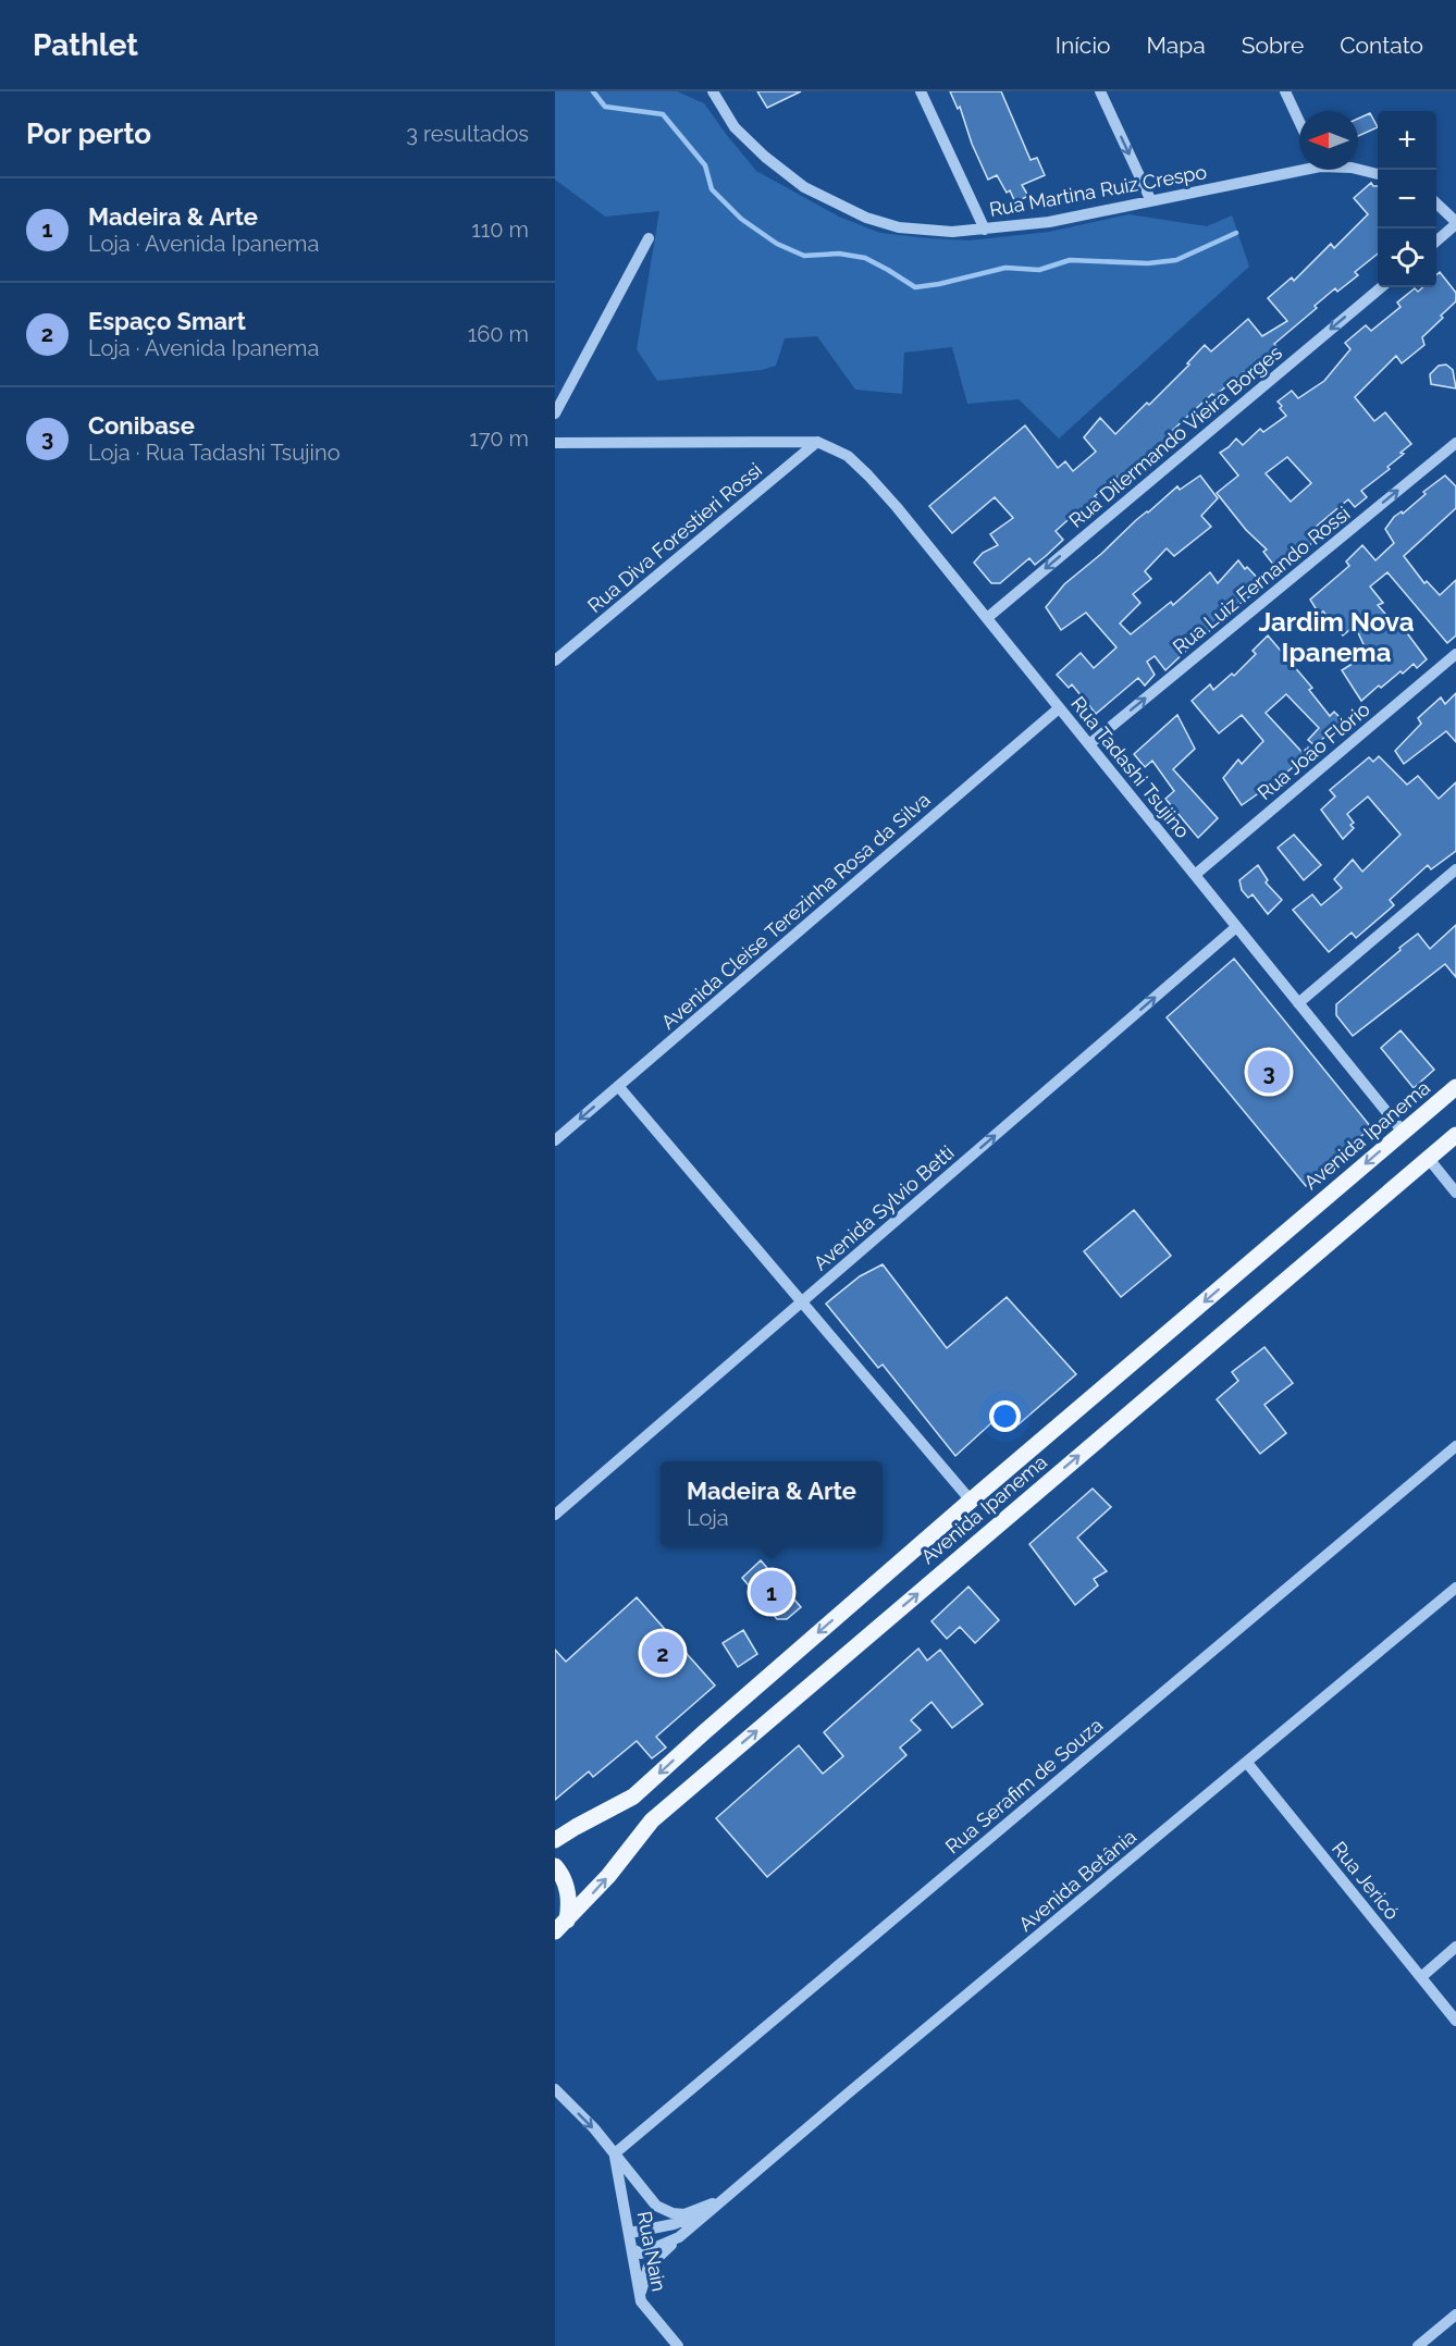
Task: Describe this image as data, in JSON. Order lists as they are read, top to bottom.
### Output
{
  "streets": {
    "main road": ["Avenida Ipanema"],
    "street": [
      "Rua Martina Ruiz Crespo",
      "Rua Dilermando Vieira Borges",
      "Rua Diva Forestieri Rossi",
      "Rua Luiz Fernando Rossi",
      "Rua João Flório",
      "Rua Tadashi Tsujino",
      "Avenida Cleise Terezinha Rosa da Silva",
      "Avenida Sylvio Betti",
      "Rua Serafim de Souza",
      "Avenida Betânia",
      "Rua Jericó",
      "Rua Nain"
    ]
  },
  "crossings": [
    ["Rua Dilermando Vieira Borges", "Rua Tadashi Tsujino"],
    ["Rua Diva Forestieri Rossi", "Rua Tadashi Tsujino"],
    ["Rua Luiz Fernando Rossi", "Rua Tadashi Tsujino"],
    ["Rua João Flório", "Rua Tadashi Tsujino"],
    ["Rua Tadashi Tsujino", "Avenida Cleise Terezinha Rosa da Silva"],
    ["Rua Tadashi Tsujino", "Avenida Ipanema"],
    ["Rua Tadashi Tsujino", "Avenida Sylvio Betti"],
    ["Rua Serafim de Souza", "Rua Nain"],
    ["Avenida Betânia", "Rua Jericó"],
    ["Avenida Betânia", "Rua Nain"]
  ],
  "one_way": ["Rua Dilermando Vieira Borges", "Rua Luiz Fernando Rossi", "Avenida Sylvio Betti"],
  "districts": ["Jardim Nova Ipanema"],
  "north": "left",
  "page": {
    "header": "Pathlet",
    "nav": [
      "Início",
      "Mapa",
      "Sobre",
      "Contato"
    ],
    "heading": ["Por perto", "3 resultados"],
    "map_buttons": ["+", "−"],
    "list": [
      {
        "mark": "1",
        "name": "Madeira & Arte",
        "note": "Loja · Avenida Ipanema",
        "value": "110 m"
      },
      {
        "mark": "2",
        "name": "Espaço Smart",
        "note": "Loja · Avenida Ipanema",
        "value": "160 m"
      },
      {
        "mark": "3",
        "name": "Conibase",
        "note": "Loja · Rua Tadashi Tsujino",
        "value": "170 m"
      }
    ],
    "pins": ["3", "1", "2"],
    "popup": ["Madeira & Arte", "Loja"]
  }
}
